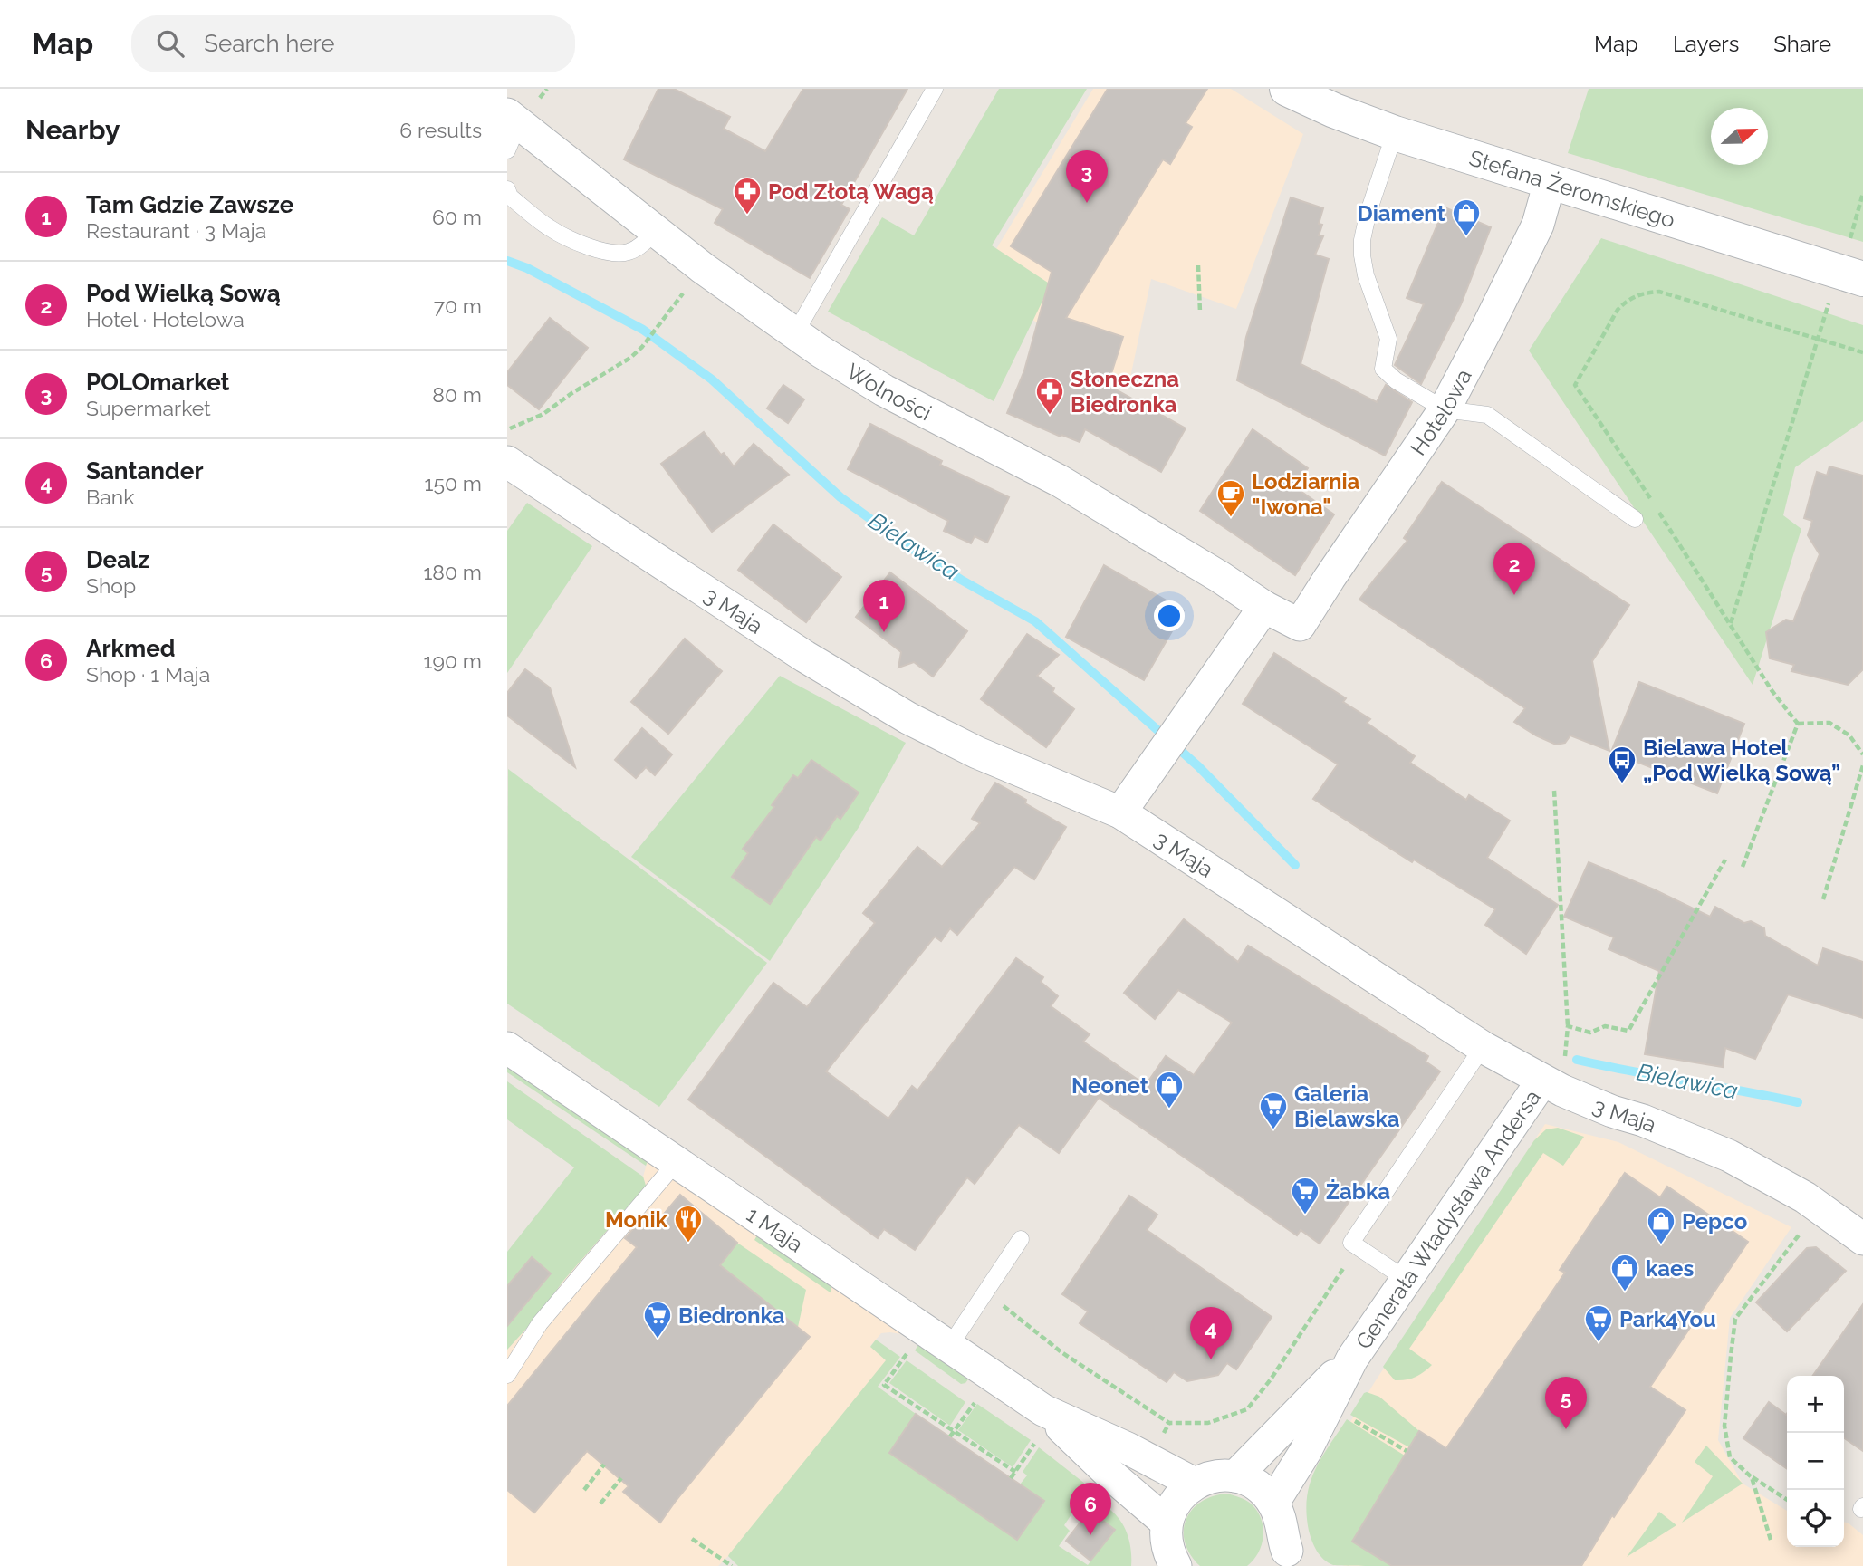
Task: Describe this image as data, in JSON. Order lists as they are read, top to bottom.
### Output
{
  "streets": {
    "street": [
      "Stefana Żeromskiego",
      "Wolności",
      "Hotelowa",
      "3 Maja",
      "Generała Władysława Andersa",
      "1 Maja"
    ]
  },
  "crossings": [
    ["Stefana Żeromskiego", "Hotelowa"],
    ["Wolności", "Hotelowa"],
    ["3 Maja", "Generała Władysława Andersa"]
  ],
  "water": ["Bielawica"],
  "places": {
    "pharmacy": ["Pod Złotą Wagą", "Słoneczna Biedronka"],
    "shop": [
      "Diament",
      "Neonet",
      "Pepco",
      "kaes"
    ],
    "cafe": ["Lodziarnia \"Iwona\""],
    "bus stop": ["Bielawa Hotel „Pod Wielką Sową”"],
    "supermarket": [
      "Galeria Bielawska",
      "Żabka",
      "Biedronka",
      "Park4You"
    ],
    "restaurant": ["Monik"]
  },
  "north": "right",
  "page": {
    "header": "Map",
    "search": "Search here",
    "nav": ["Map", "Layers", "Share"],
    "heading": ["Nearby", "6 results"],
    "pins": [
      "3",
      "2",
      "1",
      "4",
      "5",
      "6"
    ],
    "list": [
      {
        "mark": "1",
        "name": "Tam Gdzie Zawsze",
        "note": "Restaurant · 3 Maja",
        "value": "60 m"
      },
      {
        "mark": "2",
        "name": "Pod Wielką Sową",
        "note": "Hotel · Hotelowa",
        "value": "70 m"
      },
      {
        "mark": "3",
        "name": "POLOmarket",
        "note": "Supermarket",
        "value": "80 m"
      },
      {
        "mark": "4",
        "name": "Santander",
        "note": "Bank",
        "value": "150 m"
      },
      {
        "mark": "5",
        "name": "Dealz",
        "note": "Shop",
        "value": "180 m"
      },
      {
        "mark": "6",
        "name": "Arkmed",
        "note": "Shop · 1 Maja",
        "value": "190 m"
      }
    ],
    "map_buttons": ["+", "−"]
  }
}
